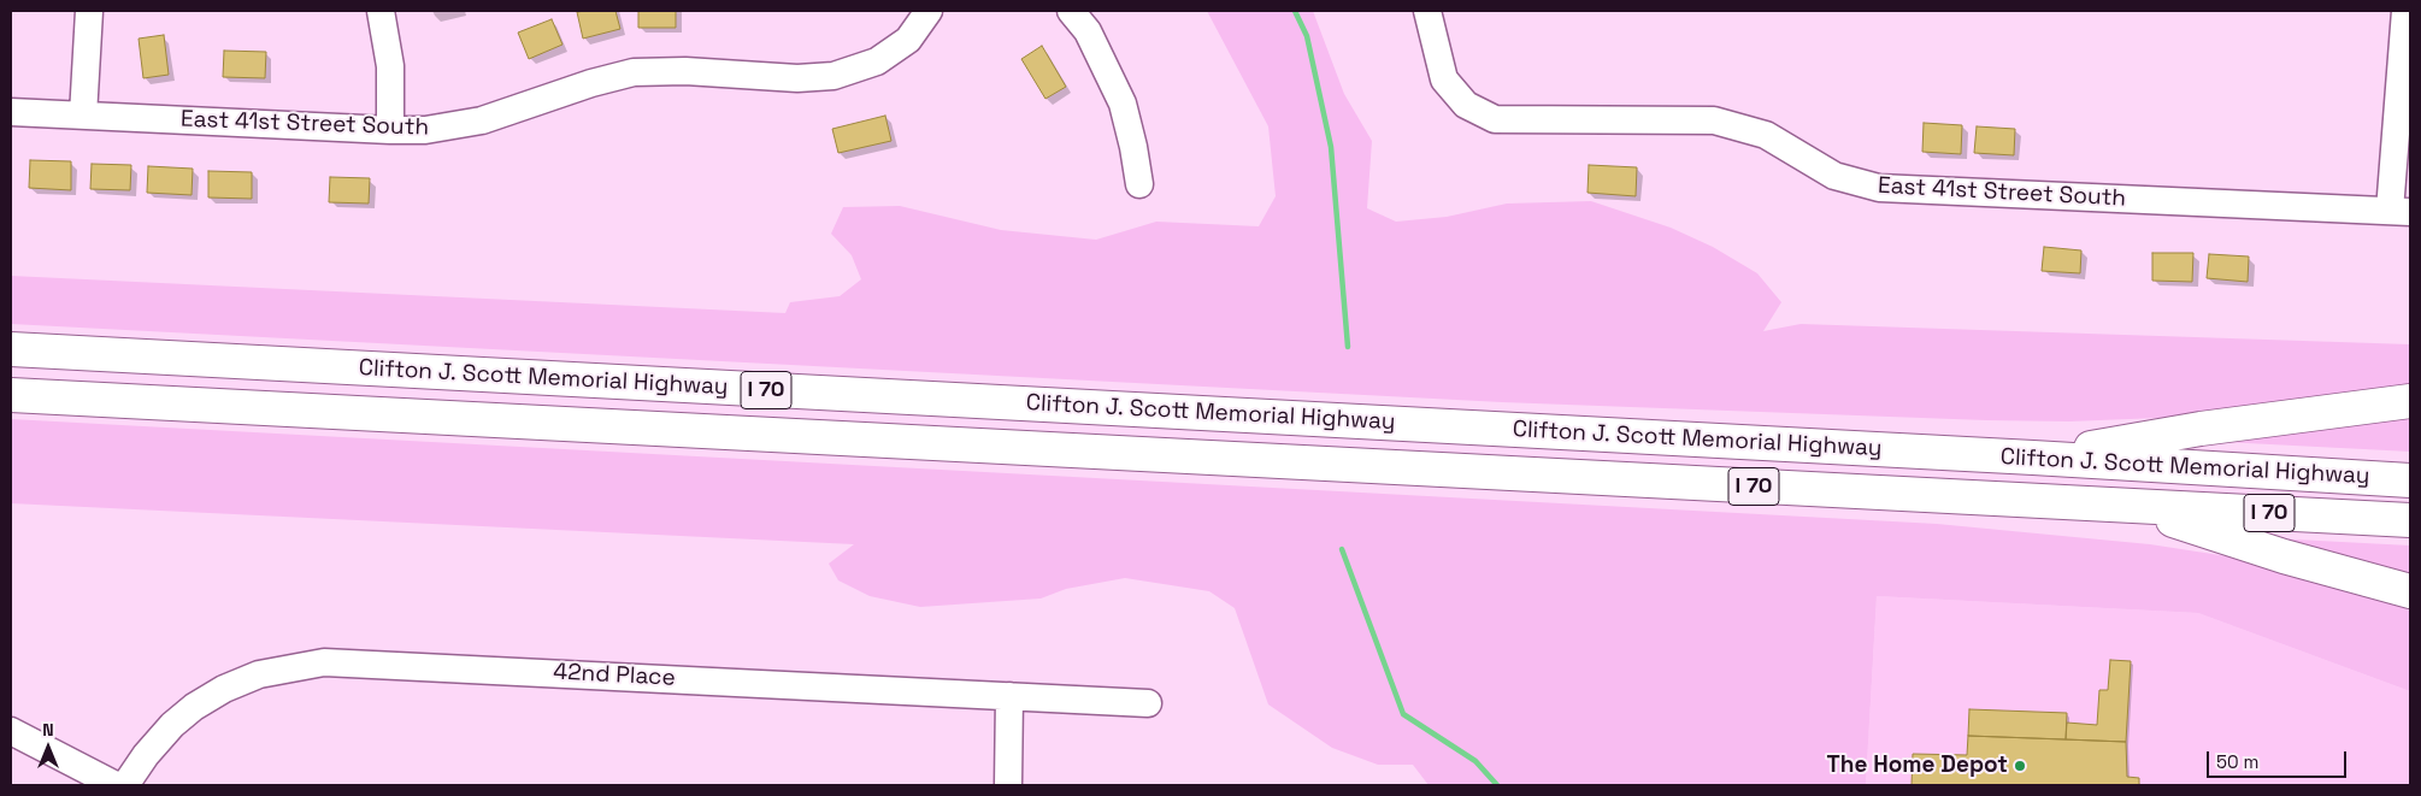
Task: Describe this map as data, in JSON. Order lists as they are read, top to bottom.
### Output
{
  "streets": {
    "highway": ["Clifton J. Scott Memorial Highway", "I 70"],
    "street": ["East 41st Street South", "42nd Place"]
  },
  "places": ["The Home Depot"],
  "scale_bar": "50 m",
  "north": "top"
}
